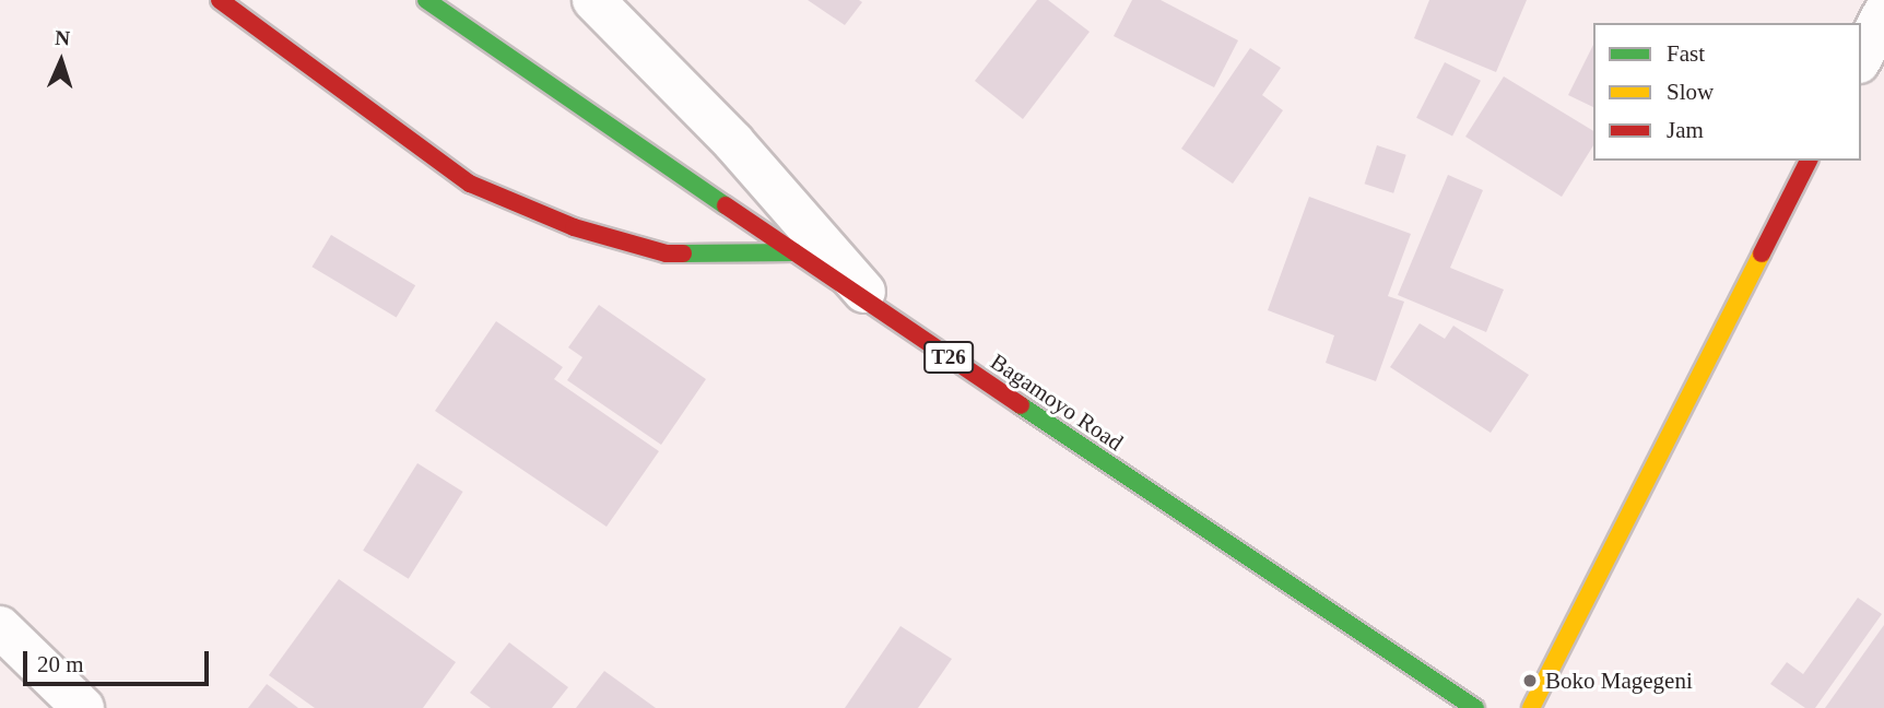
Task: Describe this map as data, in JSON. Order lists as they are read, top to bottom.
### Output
{
  "streets": {
    "main road": ["T26", "Bagamoyo Road"]
  },
  "places": ["Boko Magegeni"],
  "legend": ["Fast", "Slow", "Jam"],
  "scale_bar": "20 m",
  "north": "top"
}
